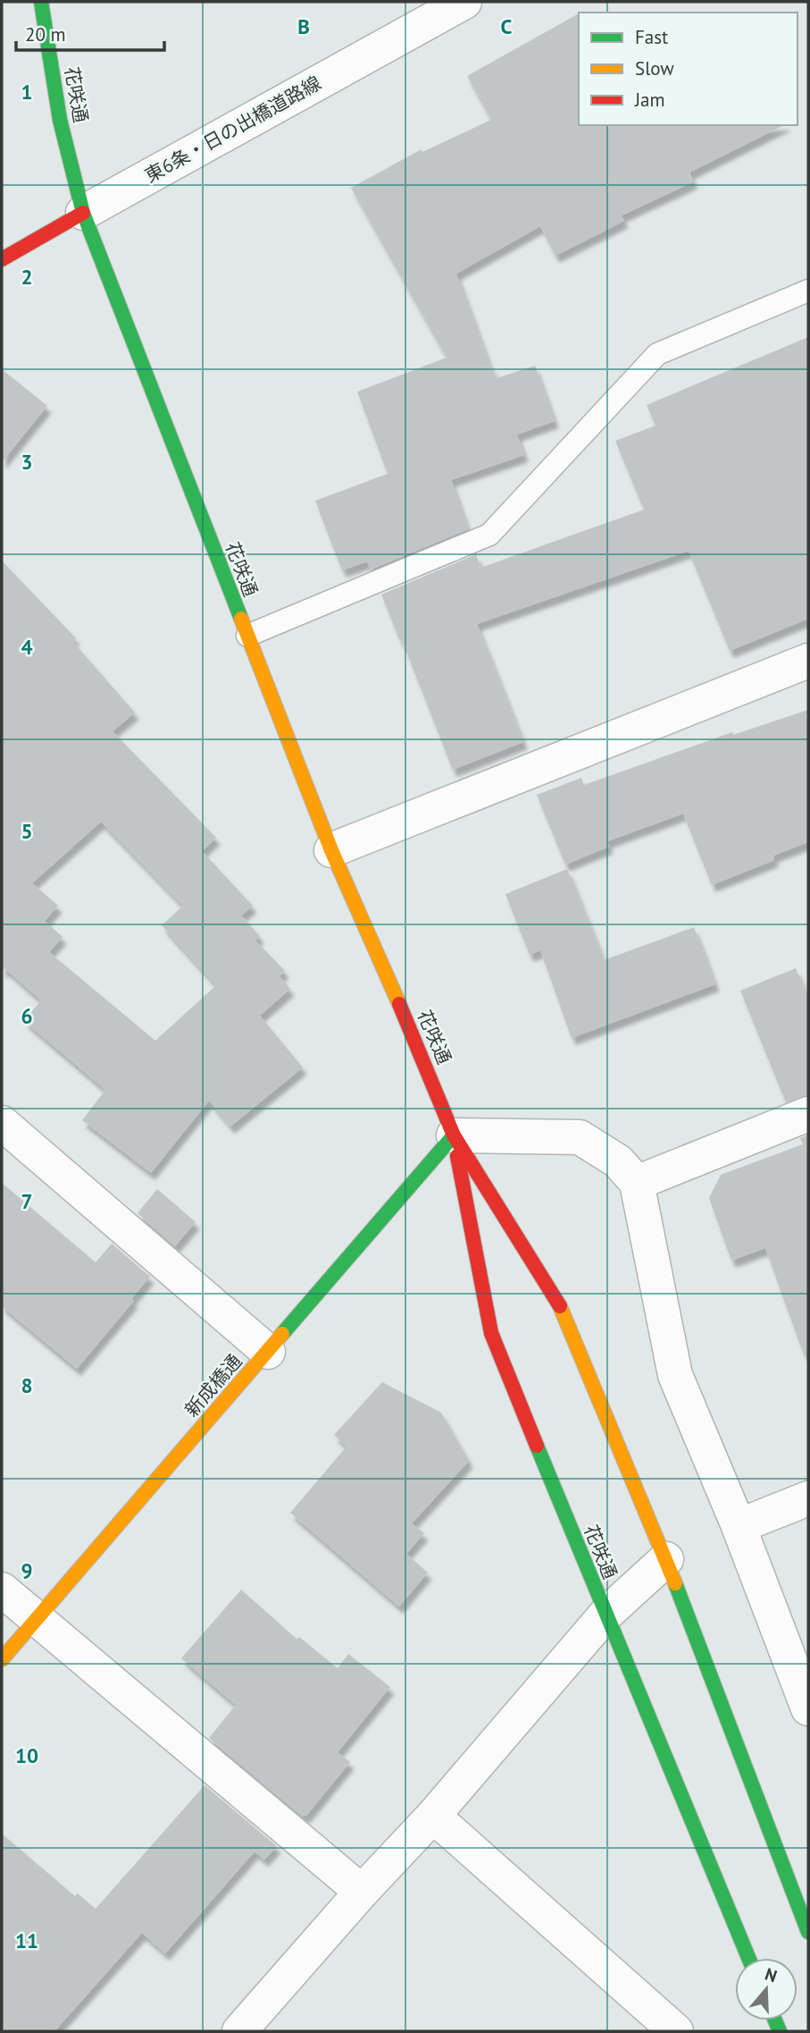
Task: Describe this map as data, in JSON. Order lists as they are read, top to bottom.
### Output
{
  "streets": {
    "street": ["花咲通", "東6条・日の出橋道路線", "新成橋通"]
  },
  "crossings": [
    ["花咲通", "東6条・日の出橋道路線"],
    ["花咲通", "新成橋通"]
  ],
  "legend": ["Fast", "Slow", "Jam"],
  "scale_bar": "20 m",
  "north": "top",
  "grid": {
    "columns": ["B", "C"],
    "rows": [
      "1",
      "2",
      "3",
      "4",
      "5",
      "6",
      "7",
      "8",
      "9",
      "10",
      "11"
    ]
  }
}
